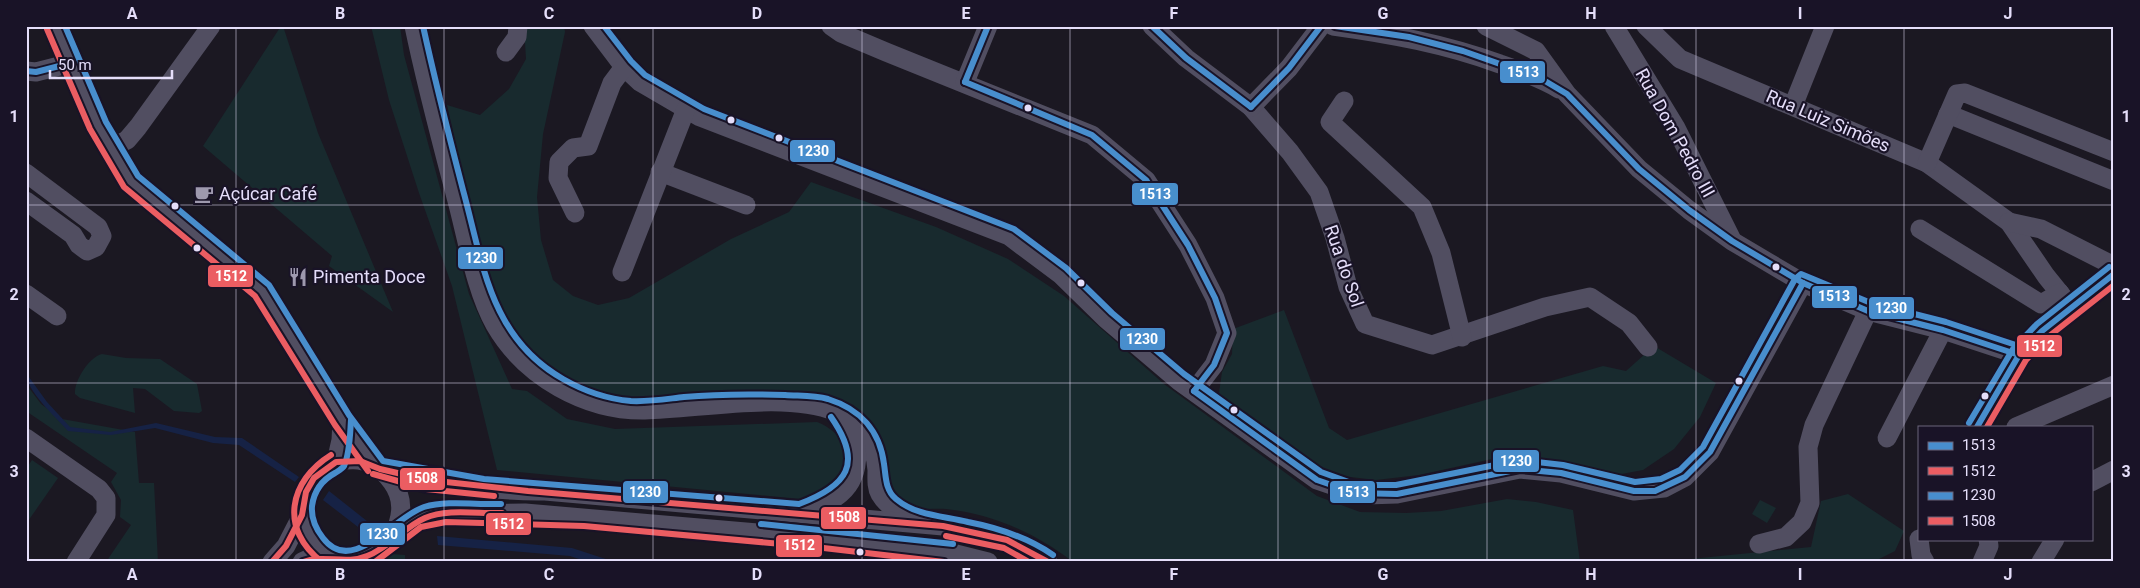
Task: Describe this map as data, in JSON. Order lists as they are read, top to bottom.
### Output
{
  "streets": {
    "street": ["Rua Luiz Simões", "Rua Dom Pedro III", "Rua do Sol"]
  },
  "places": {
    "cafe": ["Açúcar Café"],
    "restaurant": ["Pimenta Doce"]
  },
  "lines": [
    "transit line 1513",
    "transit line 1230",
    "transit line 1512",
    "transit line 1508"
  ],
  "legend": [
    "1513",
    "1512",
    "1230",
    "1508"
  ],
  "scale_bar": "50 m",
  "grid": {
    "columns": [
      "A",
      "B",
      "C",
      "D",
      "E",
      "F",
      "G",
      "H",
      "I",
      "J"
    ],
    "rows": ["1", "2", "3"]
  }
}
